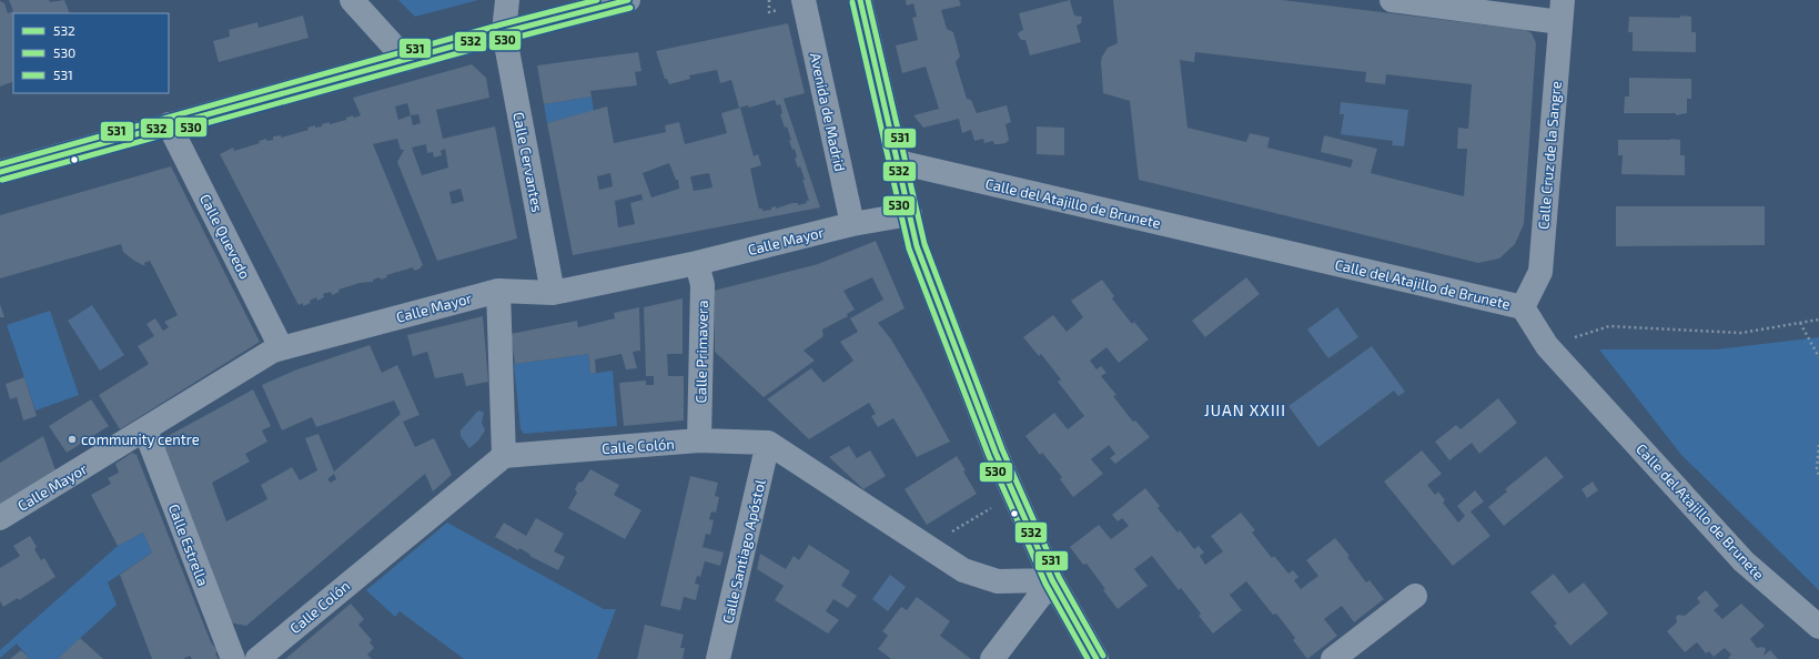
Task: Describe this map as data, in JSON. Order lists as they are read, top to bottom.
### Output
{
  "streets": {
    "street": [
      "Avenida de Madrid",
      "Calle Cruz de la Sangre",
      "Calle Cervantes",
      "Calle del Atajillo de Brunete",
      "Calle Quevedo",
      "Calle Mayor",
      "Calle Primavera",
      "Calle Colón",
      "Calle Estrella",
      "Calle Santiago Apóstol"
    ]
  },
  "crossings": [
    ["Avenida de Madrid", "Calle Mayor"],
    ["Calle Cruz de la Sangre", "Calle del Atajillo de Brunete"],
    ["Calle Cervantes", "Calle Mayor"],
    ["Calle Quevedo", "Calle Mayor"],
    ["Calle Mayor", "Calle Primavera"],
    ["Calle Mayor", "Calle Estrella"],
    ["Calle Primavera", "Calle Colón"],
    ["Calle Colón", "Calle Santiago Apóstol"]
  ],
  "districts": ["JUAN XXIII"],
  "places": ["community centre"],
  "lines": ["transit line 532", "transit line 531", "transit line 530"],
  "legend": ["532", "530", "531"]
}
